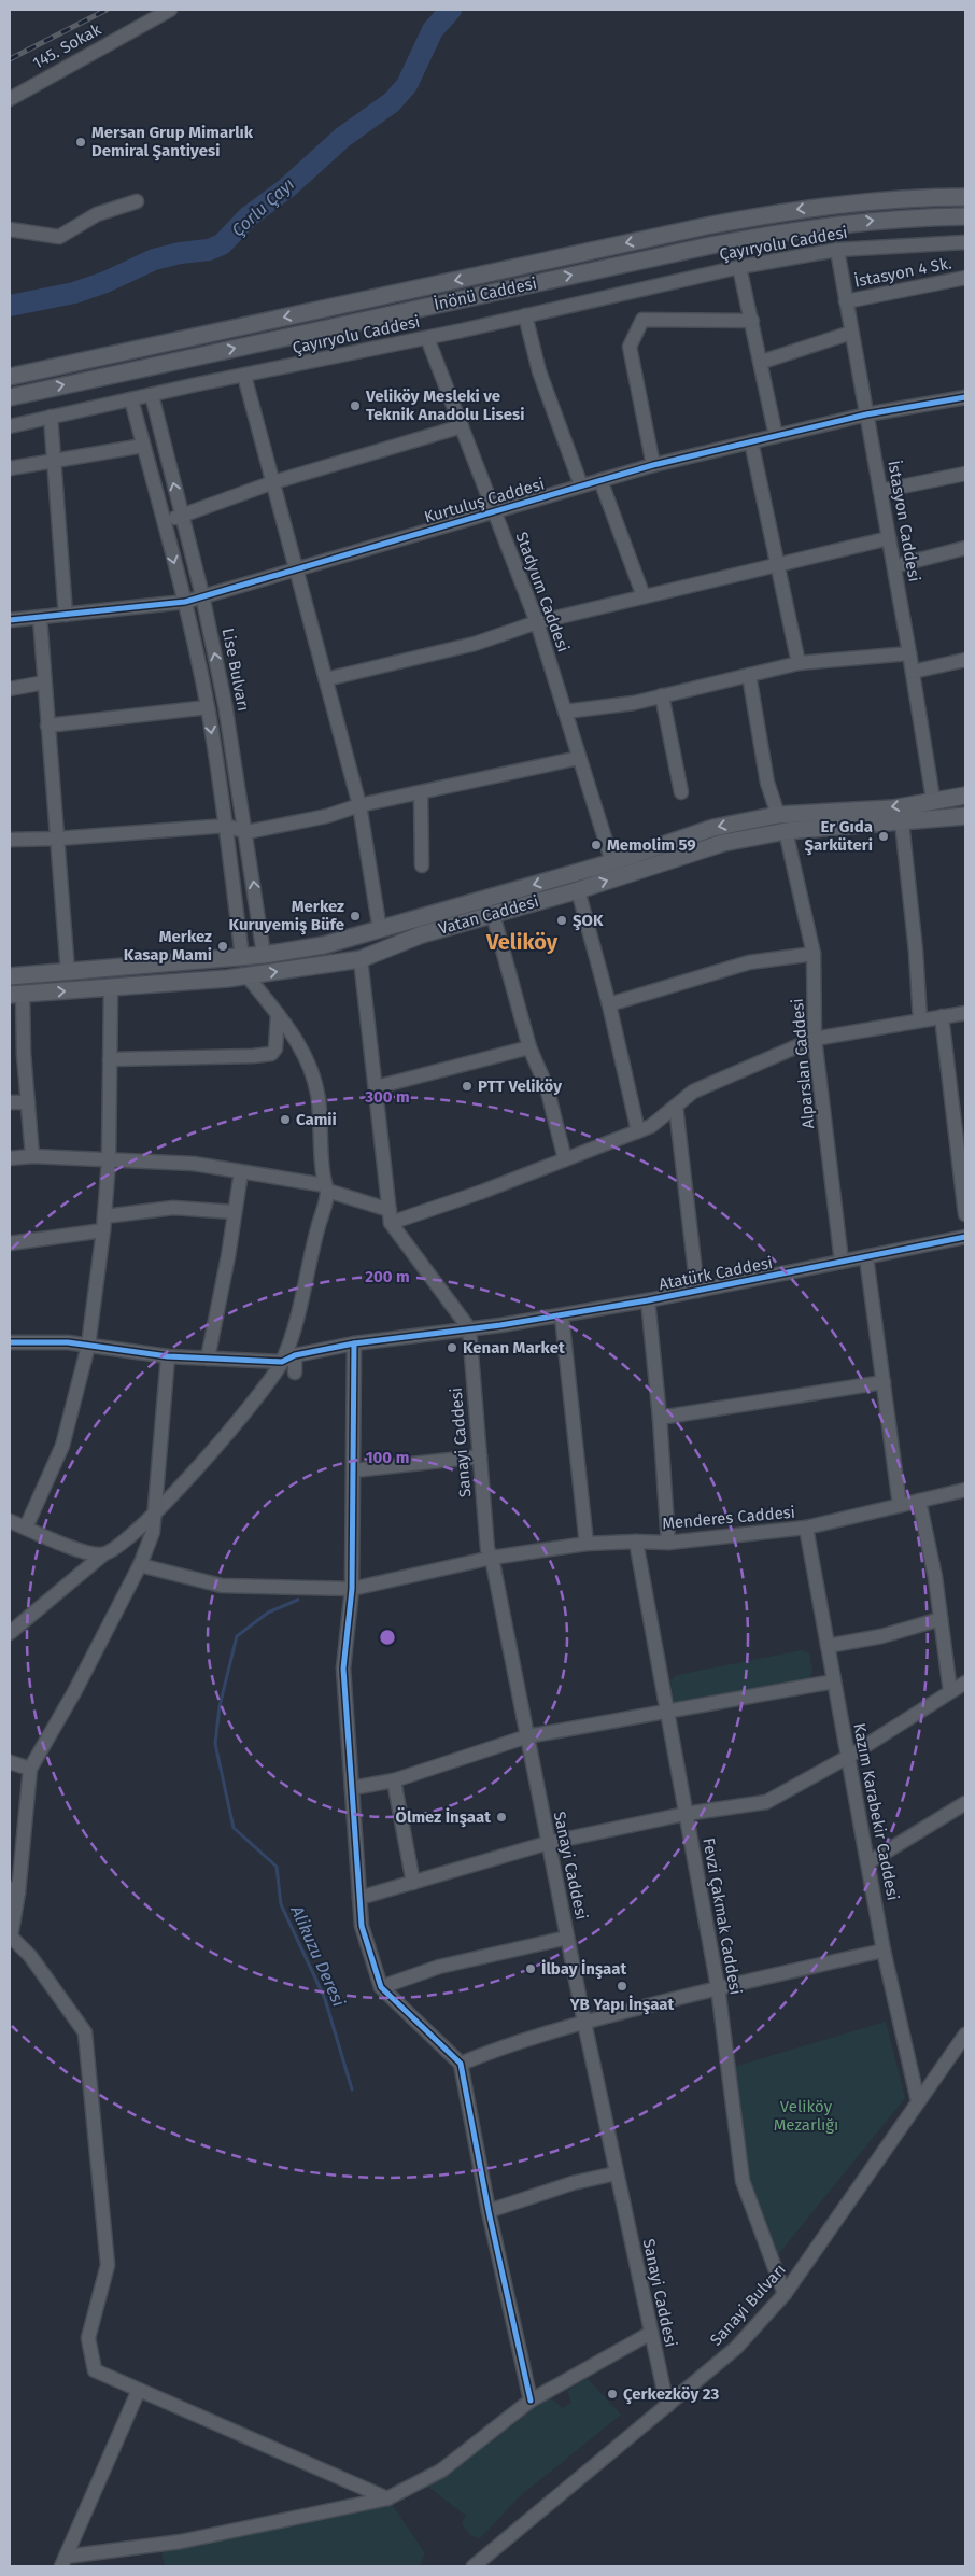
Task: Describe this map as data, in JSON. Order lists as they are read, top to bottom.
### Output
{
  "streets": {
    "main road": ["İnönü Caddesi", "Vatan Caddesi"],
    "street": [
      "145. Sokak",
      "Çayıryolu Caddesi",
      "İstasyon 4 Sk.",
      "Kurtuluş Caddesi",
      "İstasyon Caddesi",
      "Stadyum Caddesi",
      "Lise Bulvarı",
      "Alparslan Caddesi",
      "Atatürk Caddesi",
      "Sanayi Caddesi",
      "Menderes Caddesi",
      "Kazım Karabekir Caddesi",
      "Fevzi Çakmak Caddesi",
      "Sanayi Bulvarı"
    ]
  },
  "crossings": [
    ["Çayıryolu Caddesi", "İstasyon Caddesi"],
    ["Çayıryolu Caddesi", "Stadyum Caddesi"],
    ["Çayıryolu Caddesi", "Lise Bulvarı"],
    ["İstasyon 4 Sk.", "İstasyon Caddesi"],
    ["Kurtuluş Caddesi", "İstasyon Caddesi"],
    ["Kurtuluş Caddesi", "Stadyum Caddesi"],
    ["Kurtuluş Caddesi", "Lise Bulvarı"],
    ["İstasyon Caddesi", "Vatan Caddesi"],
    ["Stadyum Caddesi", "Vatan Caddesi"],
    ["Lise Bulvarı", "Vatan Caddesi"],
    ["Vatan Caddesi", "Alparslan Caddesi"],
    ["Alparslan Caddesi", "Atatürk Caddesi"],
    ["Atatürk Caddesi", "Sanayi Caddesi"],
    ["Sanayi Caddesi", "Menderes Caddesi"],
    ["Sanayi Caddesi", "Sanayi Bulvarı"],
    ["Menderes Caddesi", "Kazım Karabekir Caddesi"],
    ["Menderes Caddesi", "Fevzi Çakmak Caddesi"],
    ["Kazım Karabekir Caddesi", "Sanayi Bulvarı"],
    ["Fevzi Çakmak Caddesi", "Sanayi Bulvarı"]
  ],
  "districts": ["Veliköy"],
  "water": ["Çorlu Çayı", "Alikuzu Deresi"],
  "parks": ["Veliköy Mezarlığı"],
  "places": [
    "Mersan Grup Mimarlık Demiral Şantiyesi",
    "Veliköy Mesleki ve Teknik Anadolu Lisesi",
    "Er Gıda Şarküteri",
    "Memolim 59",
    "Merkez Kuruyemiş Büfe",
    "ŞOK",
    "Merkez Kasap Mami",
    "PTT Veliköy",
    "Camii",
    "Kenan Market",
    "Ölmez İnşaat",
    "İlbay İnşaat",
    "YB Yapı İnşaat",
    "Çerkezköy 23"
  ],
  "rings": ["300 m", "200 m", "100 m"]
}
